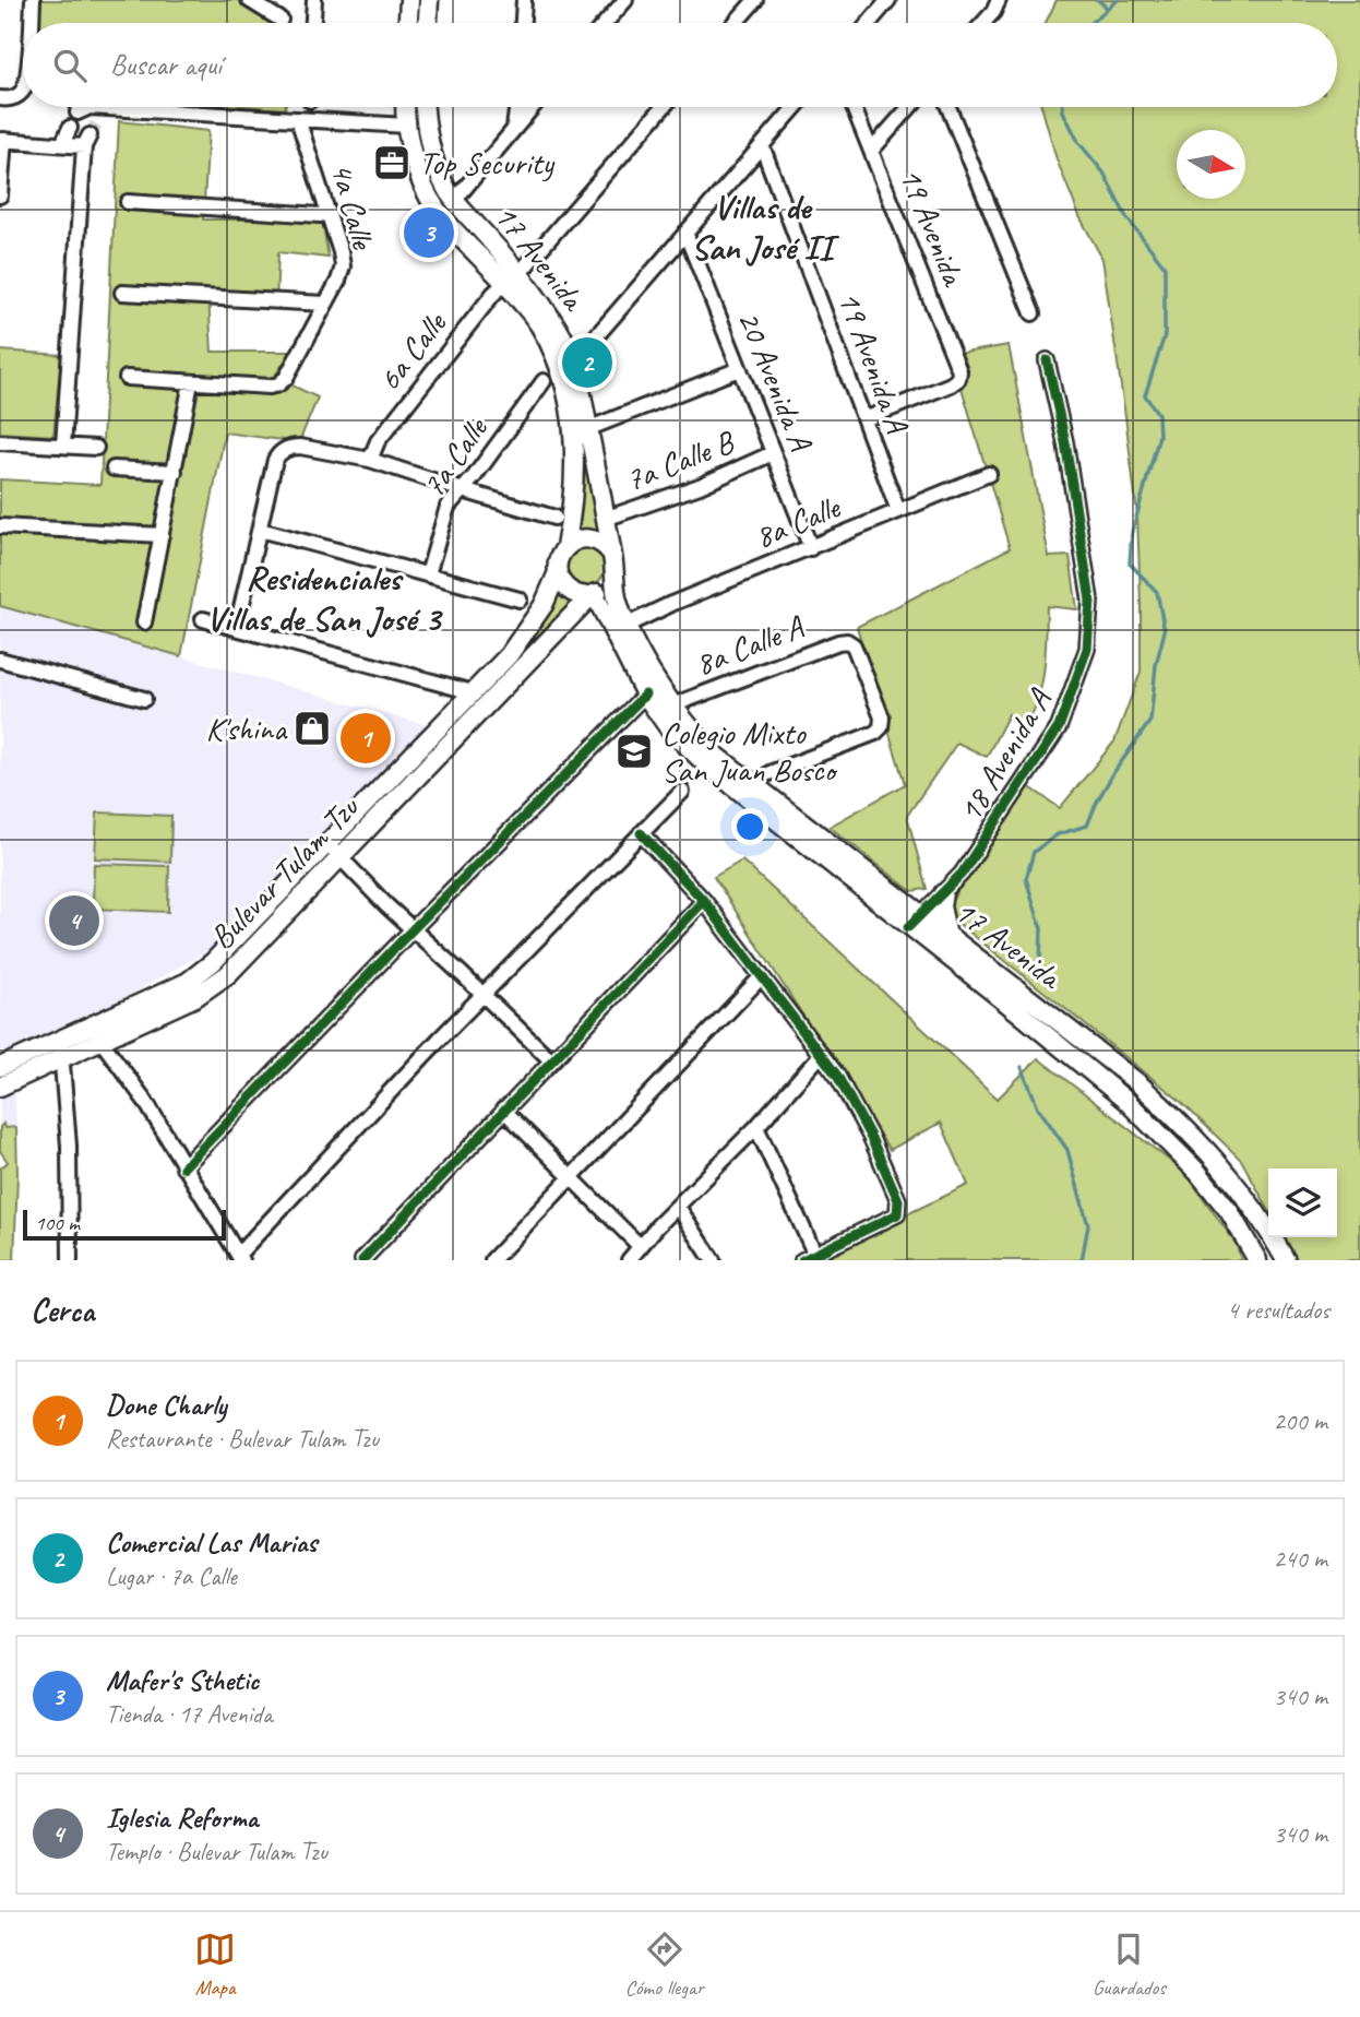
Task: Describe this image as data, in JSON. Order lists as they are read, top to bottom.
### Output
{
  "streets": {
    "main road": ["17 Avenida", "Bulevar Tulam Tzu"],
    "street": [
      "4a Calle",
      "19 Avenida",
      "6a Calle",
      "19 Avenida A",
      "20 Avenida A",
      "7a Calle",
      "7a Calle B",
      "8a Calle",
      "8a Calle A",
      "18 Avenida A"
    ]
  },
  "crossings": [
    ["19 Avenida", "19 Avenida A"],
    ["17 Avenida", "6a Calle"],
    ["17 Avenida", "7a Calle B"],
    ["17 Avenida", "8a Calle"],
    ["17 Avenida", "8a Calle A"],
    ["17 Avenida", "18 Avenida A"],
    ["17 Avenida", "Bulevar Tulam Tzu"],
    ["19 Avenida A", "8a Calle"],
    ["20 Avenida A", "7a Calle B"],
    ["20 Avenida A", "8a Calle"]
  ],
  "districts": ["Villas de San José II", "Residenciales Villas de San José 3"],
  "places": {
    "office": ["Top Security"],
    "shop": ["K'shina"],
    "school or university": ["Colegio Mixto San Juan Bosco"]
  },
  "scale_bar": "100 m",
  "north": "right",
  "page": {
    "search": "Buscar aquí",
    "pins": [
      "3",
      "2",
      "1",
      "4"
    ],
    "scale": "100 m",
    "heading": ["Cerca", "4 resultados"],
    "list": [
      {
        "mark": "1",
        "name": "Done Charly",
        "note": "Restaurante · Bulevar Tulam Tzu",
        "value": "200 m"
      },
      {
        "mark": "2",
        "name": "Comercial Las Marias",
        "note": "Lugar · 7a Calle",
        "value": "240 m"
      },
      {
        "mark": "3",
        "name": "Mafer's Sthetic",
        "note": "Tienda · 17 Avenida",
        "value": "340 m"
      },
      {
        "mark": "4",
        "name": "Iglesia Reforma",
        "note": "Templo · Bulevar Tulam Tzu",
        "value": "340 m"
      }
    ],
    "nav": ["Mapa", "Cómo llegar", "Guardados"]
  }
}
